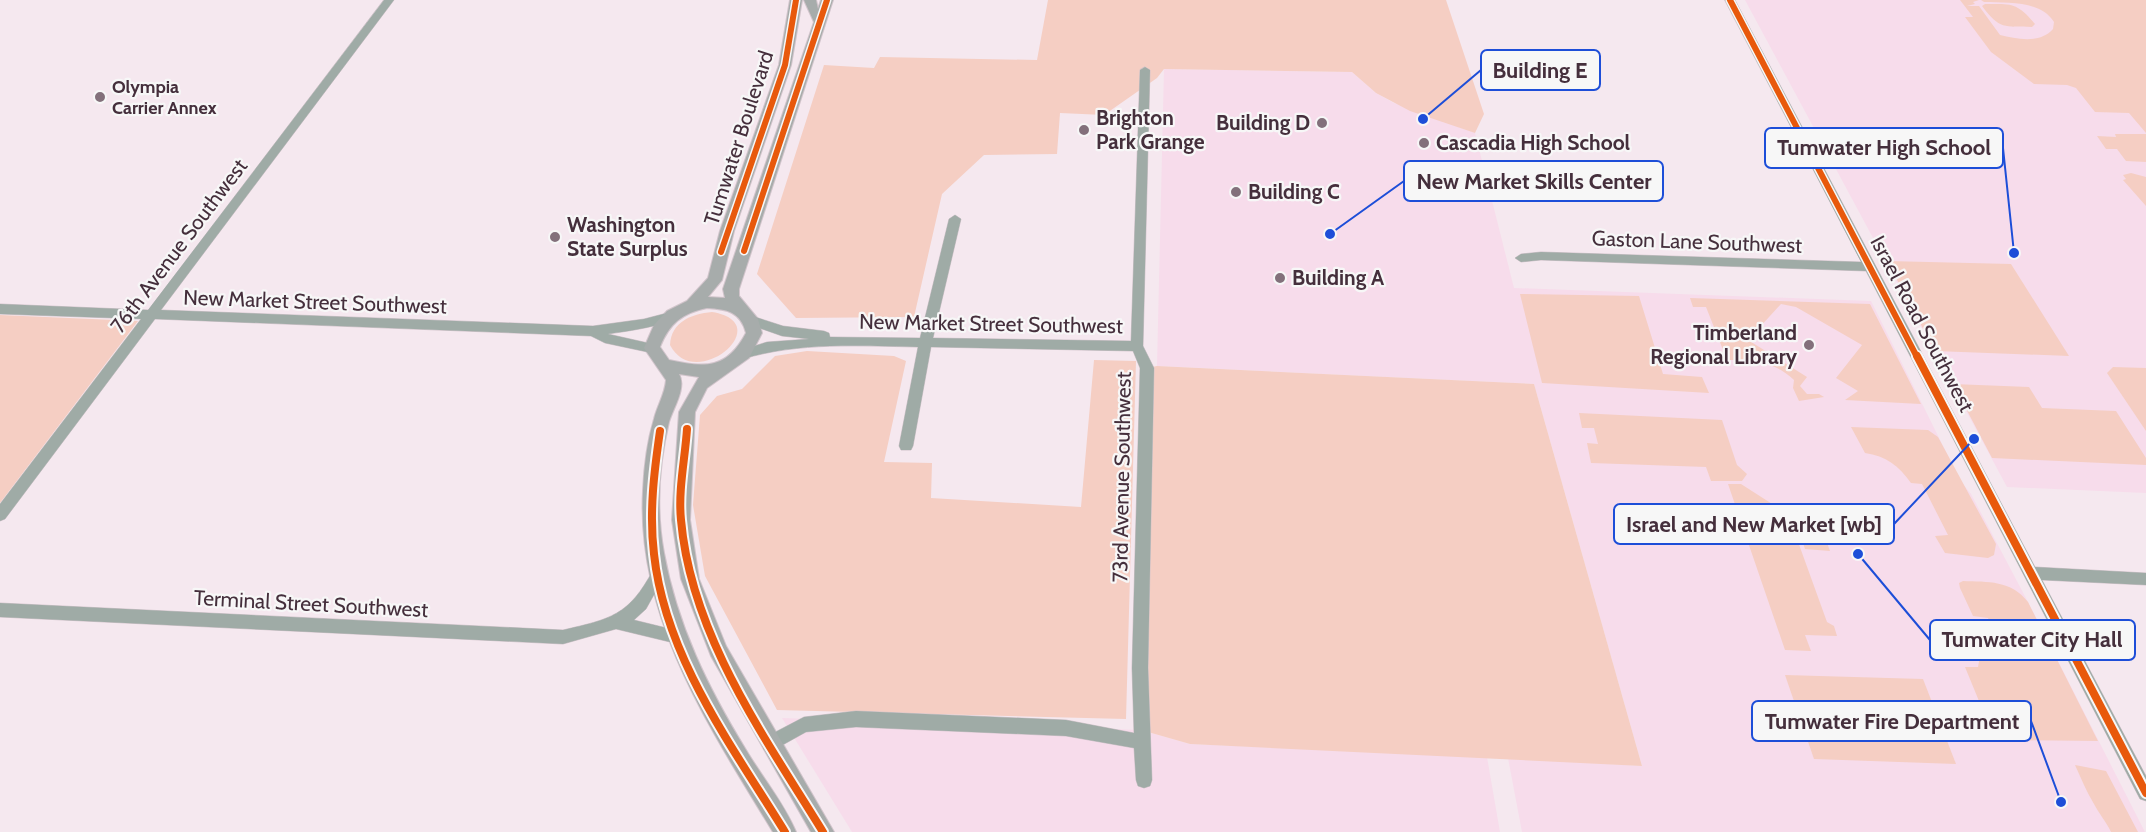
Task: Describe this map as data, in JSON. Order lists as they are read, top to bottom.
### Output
{
  "streets": {
    "main road": ["Tumwater Boulevard"],
    "street": [
      "Gaston Lane Southwest",
      "76th Avenue Southwest",
      "New Market Street Southwest",
      "Israel Road Southwest",
      "73rd Avenue Southwest",
      "Terminal Street Southwest"
    ]
  },
  "crossings": [
    ["Tumwater Boulevard", "New Market Street Southwest"],
    ["Gaston Lane Southwest", "Israel Road Southwest"],
    ["76th Avenue Southwest", "New Market Street Southwest"],
    ["New Market Street Southwest", "73rd Avenue Southwest"]
  ],
  "places": [
    "Olympia Carrier Annex",
    "Building E",
    "Building D",
    "Brighton Park Grange",
    "Cascadia High School",
    "Building C",
    "New Market Skills Center",
    "Washington State Surplus",
    "Tumwater High School",
    "Building A",
    "Timberland Regional Library",
    "Israel and New Market [wb]",
    "Tumwater City Hall",
    "Tumwater Fire Department"
  ]
}
